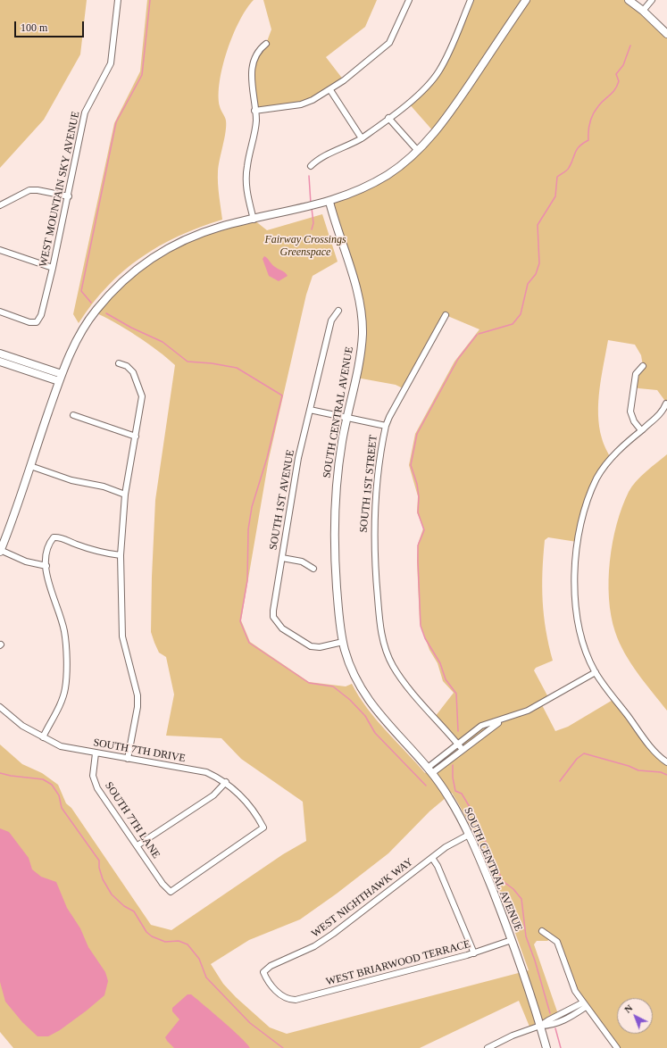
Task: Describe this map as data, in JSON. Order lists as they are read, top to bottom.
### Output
{
  "streets": {
    "street": [
      "WEST MOUNTAIN SKY AVENUE",
      "SOUTH CENTRAL AVENUE",
      "SOUTH 1ST STREET",
      "SOUTH 1ST AVENUE",
      "SOUTH 7TH DRIVE",
      "SOUTH 7TH LANE",
      "WEST NIGHTHAWK WAY",
      "WEST BRIARWOOD TERRACE"
    ]
  },
  "crossings": [
    ["SOUTH CENTRAL AVENUE", "SOUTH 1ST AVENUE"],
    ["SOUTH CENTRAL AVENUE", "WEST NIGHTHAWK WAY"],
    ["SOUTH CENTRAL AVENUE", "WEST BRIARWOOD TERRACE"],
    ["SOUTH 7TH DRIVE", "SOUTH 7TH LANE"],
    ["WEST NIGHTHAWK WAY", "WEST BRIARWOOD TERRACE"]
  ],
  "parks": ["Fairway Crossings Greenspace"],
  "scale_bar": "100 m",
  "north": "top left"
}
